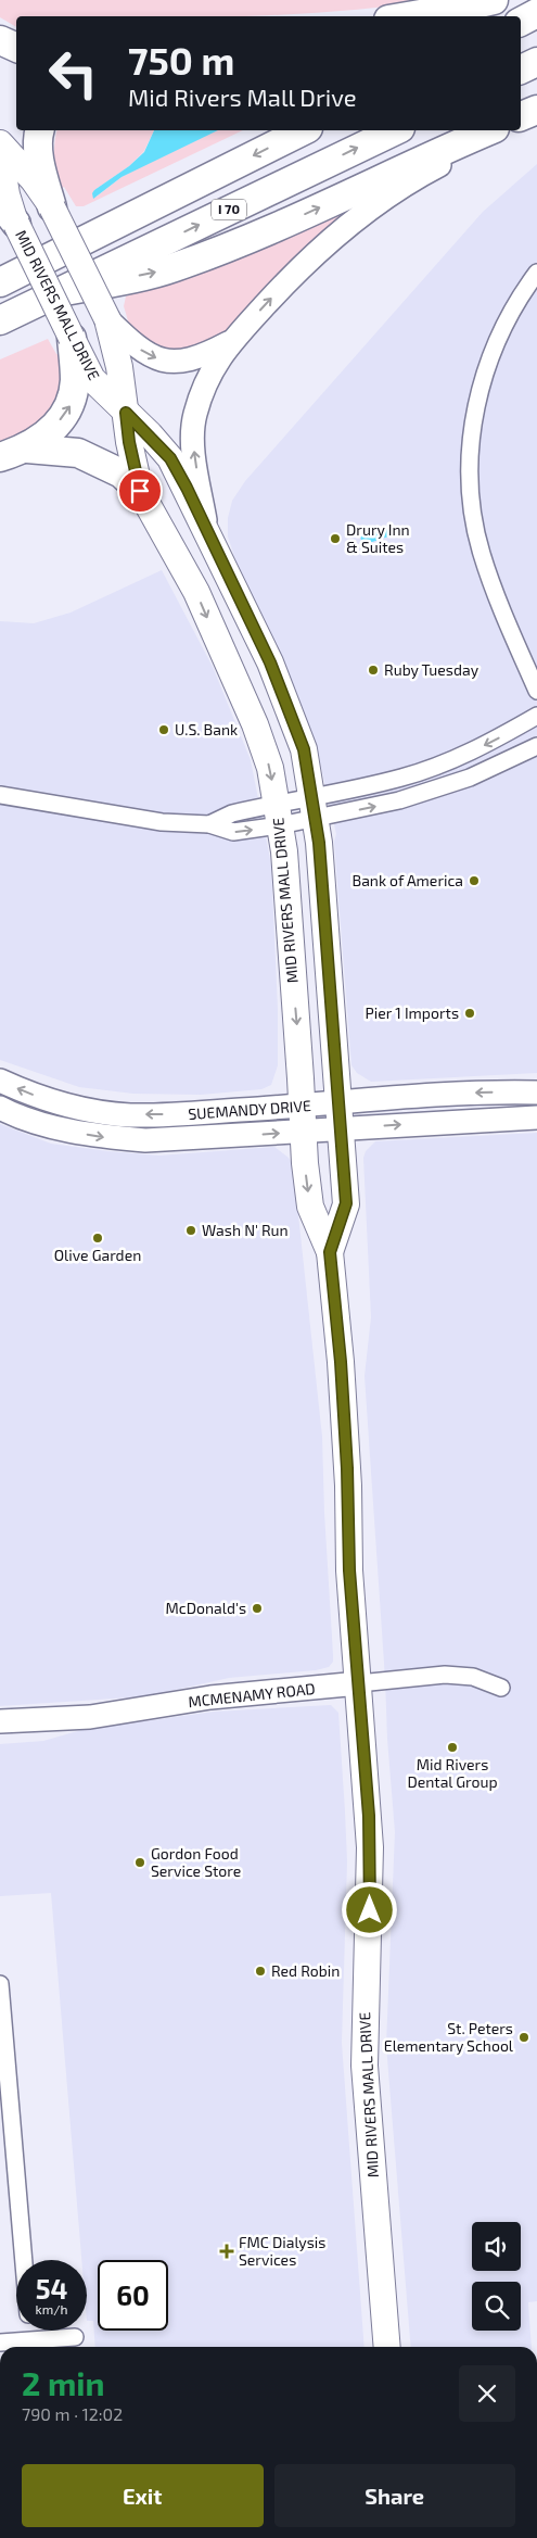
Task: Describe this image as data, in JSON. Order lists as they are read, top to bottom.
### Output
{
  "streets": {
    "highway": ["I 70"],
    "main road": ["MID RIVERS MALL DRIVE"],
    "street": ["SUEMANDY DRIVE", "MCMENAMY ROAD"]
  },
  "crossings": [
    ["MID RIVERS MALL DRIVE", "SUEMANDY DRIVE"],
    ["MID RIVERS MALL DRIVE", "MCMENAMY ROAD"]
  ],
  "places": {
    "other": [
      "Drury Inn & Suites",
      "Ruby Tuesday",
      "U.S. Bank",
      "Bank of America",
      "Pier 1 Imports",
      "Wash N' Run",
      "Olive Garden",
      "McDonald's",
      "Mid Rivers Dental Group",
      "Gordon Food Service Store",
      "Red Robin",
      "St. Peters Elementary School"
    ],
    "health": ["FMC Dialysis Services"]
  },
  "page": {
    "turn": ["750 m", "Mid Rivers Mall Drive"],
    "speed": "54 km/h",
    "limit": "60",
    "heading": ["2 min", "790 m · 12:02"],
    "buttons": ["Exit", "Share"]
  }
}
